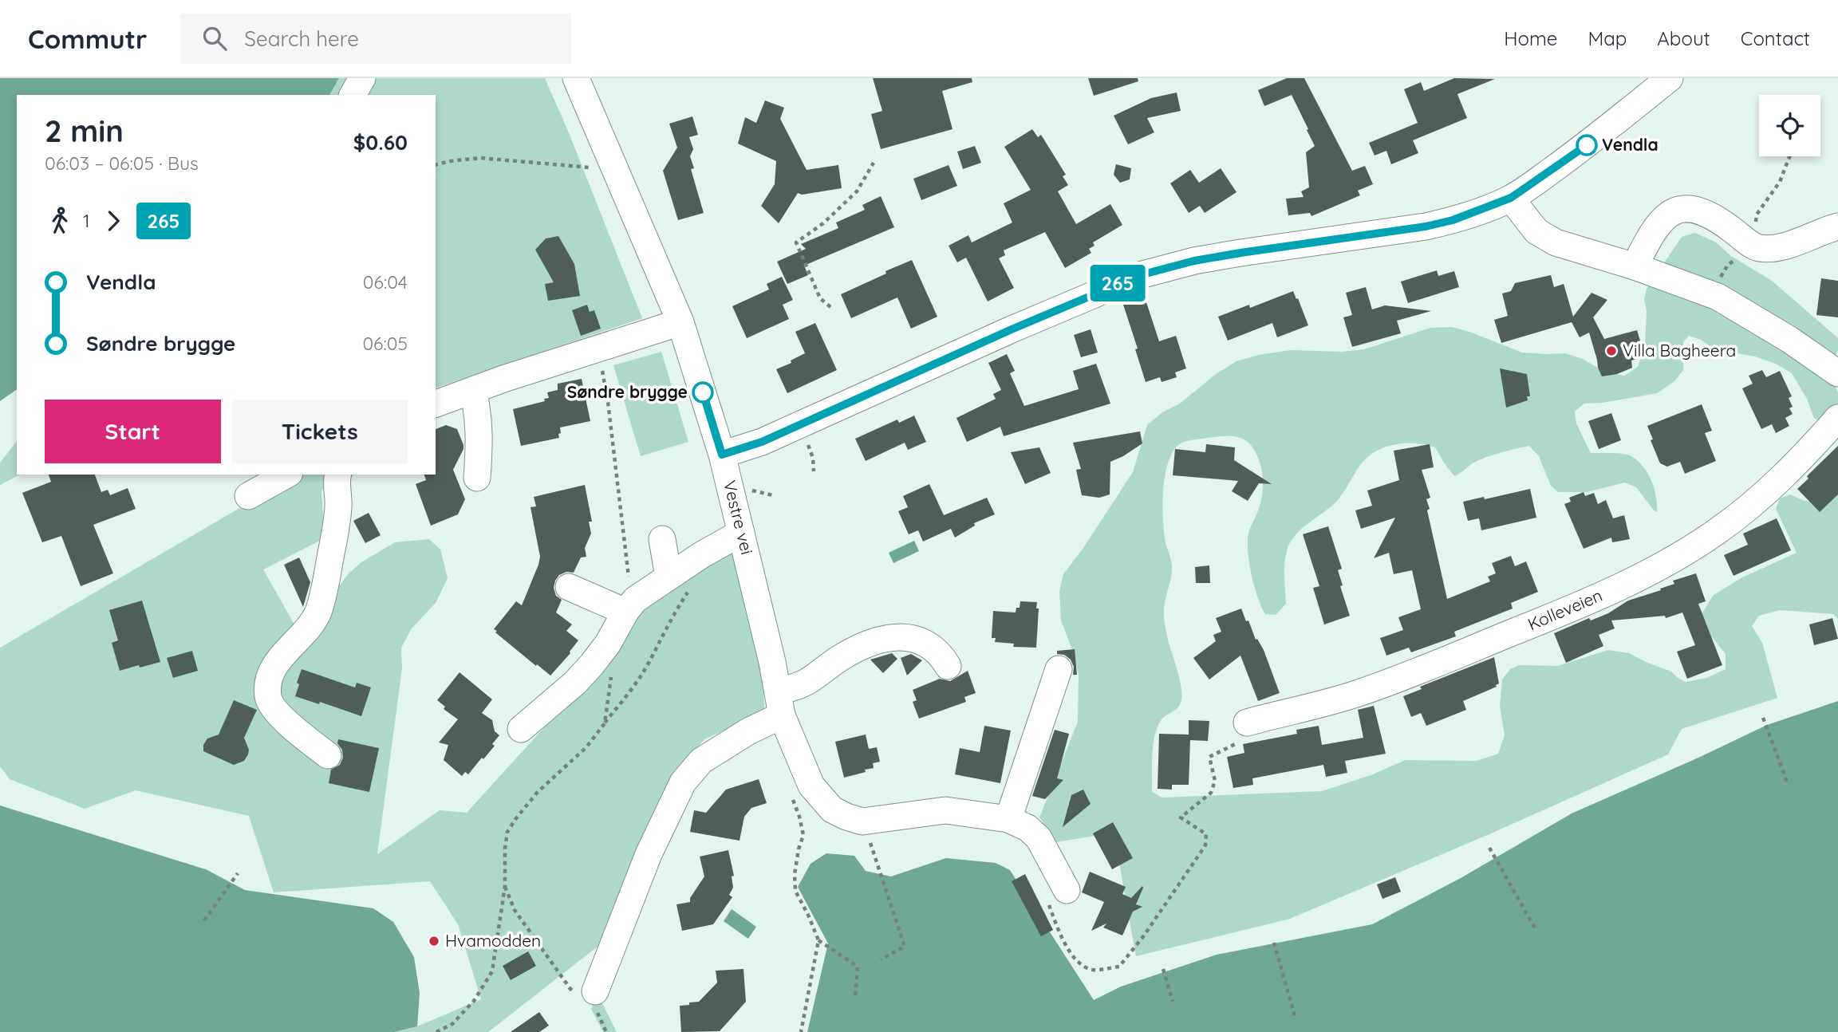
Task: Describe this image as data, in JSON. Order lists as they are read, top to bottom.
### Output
{
  "streets": {
    "street": ["Vestre vei", "Kolleveien"]
  },
  "places": [
    "Vendla",
    "Villa Bagheera",
    "Søndre brygge",
    "Hvamodden"
  ],
  "lines": ["bus line 265"],
  "page": {
    "header": "Commutr",
    "search": "Search here",
    "nav": [
      "Home",
      "Map",
      "About",
      "Contact"
    ],
    "on_map": "265",
    "heading": ["2 min", "06:03 – 06:05 · Bus", "$0.60"],
    "legs": ["1", "265"],
    "list": [
      {
        "name": "Vendla",
        "value": "06:04"
      },
      {
        "name": "Søndre brygge",
        "value": "06:05"
      }
    ],
    "buttons": ["Start", "Tickets"]
  }
}
